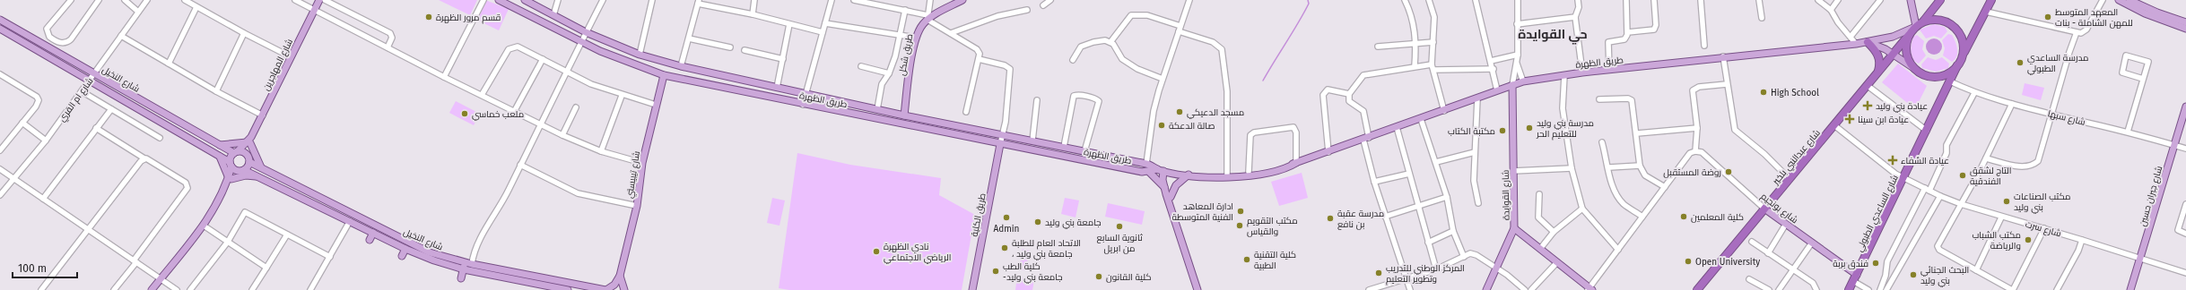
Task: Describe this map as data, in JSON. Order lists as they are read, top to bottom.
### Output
{
  "streets": {
    "highway": ["شارع عبدالنبي بلخير", "شارع الساعدي الطبولي"],
    "main road": [
      "طريق شكل",
      "طريق الظهرة",
      "شارع المهاجرين",
      "شارع النخيل",
      "شارع تيبيستي",
      "شارع القوايدة",
      "شارع جبران حسين",
      "شارع بونجيم",
      "طريق الكلية"
    ],
    "street": ["شارع ام القري", "شارع سبها", "شارع سرت"]
  },
  "crossings": [
    ["طريق شكل", "طريق الظهرة"],
    ["طريق الظهرة", "شارع عبدالنبي بلخير"],
    ["طريق الظهرة", "شارع تيبيستي"],
    ["طريق الظهرة", "شارع القوايدة"],
    ["طريق الظهرة", "شارع الساعدي الطبولي"],
    ["طريق الظهرة", "طريق الكلية"],
    ["شارع المهاجرين", "شارع النخيل"],
    ["شارع النخيل", "شارع ام القري"],
    ["شارع سبها", "شارع جبران حسين"],
    ["شارع سبها", "شارع الساعدي الطبولي"],
    ["شارع عبدالنبي بلخير", "شارع بونجيم"],
    ["شارع عبدالنبي بلخير", "شارع الساعدي الطبولي"],
    ["شارع عبدالنبي بلخير", "شارع سرت"],
    ["شارع جبران حسين", "شارع سرت"],
    ["شارع بونجيم", "شارع الساعدي الطبولي"],
    ["شارع الساعدي الطبولي", "شارع سرت"]
  ],
  "districts": ["حي القوايدة"],
  "places": {
    "other": [
      "قسم مرور الظهرة",
      "المعهد المتوسط للمهن الشاملة - بنات",
      "مدرسة الساعدي الطبولي",
      "High School",
      "مسجد الدعيكي",
      "ملعب خماسي",
      "صالة الدعكة",
      "مدرسة بني وليد للتعليم الحر",
      "مكتبة الكتاب",
      "روضة المستقبل",
      "التاج لشقق الفندقية",
      "مكتب الصناعات بني وليد",
      "ادارة المعاهد الفنية المتوسطة",
      "كلية المعلمين",
      "Admin",
      "مدرسة عقبة بن نافع",
      "جامعة بني وليد",
      "مكتب التقويم والقياس",
      "ثانوية السابع من ابريل",
      "مكتب الشباب والرياضة",
      "الاتحاد العام للطلبة ، جامعة بني وليد",
      "نادي الظهرة الرياضي الاجتماعي",
      "كلية التقنية الطبية",
      "Open University",
      "فندق بربة",
      "كلية الطب -جامعة بني وليد",
      "المركز الوطني للتدريب وتطوير التعليم",
      "البحث الجنائي بني وليد",
      "كلية القانون"
    ],
    "health": ["عيادة بني وليد", "عيادة ابن سينا", "عيادة الشفاء"]
  },
  "scale_bar": "100 m"
}
